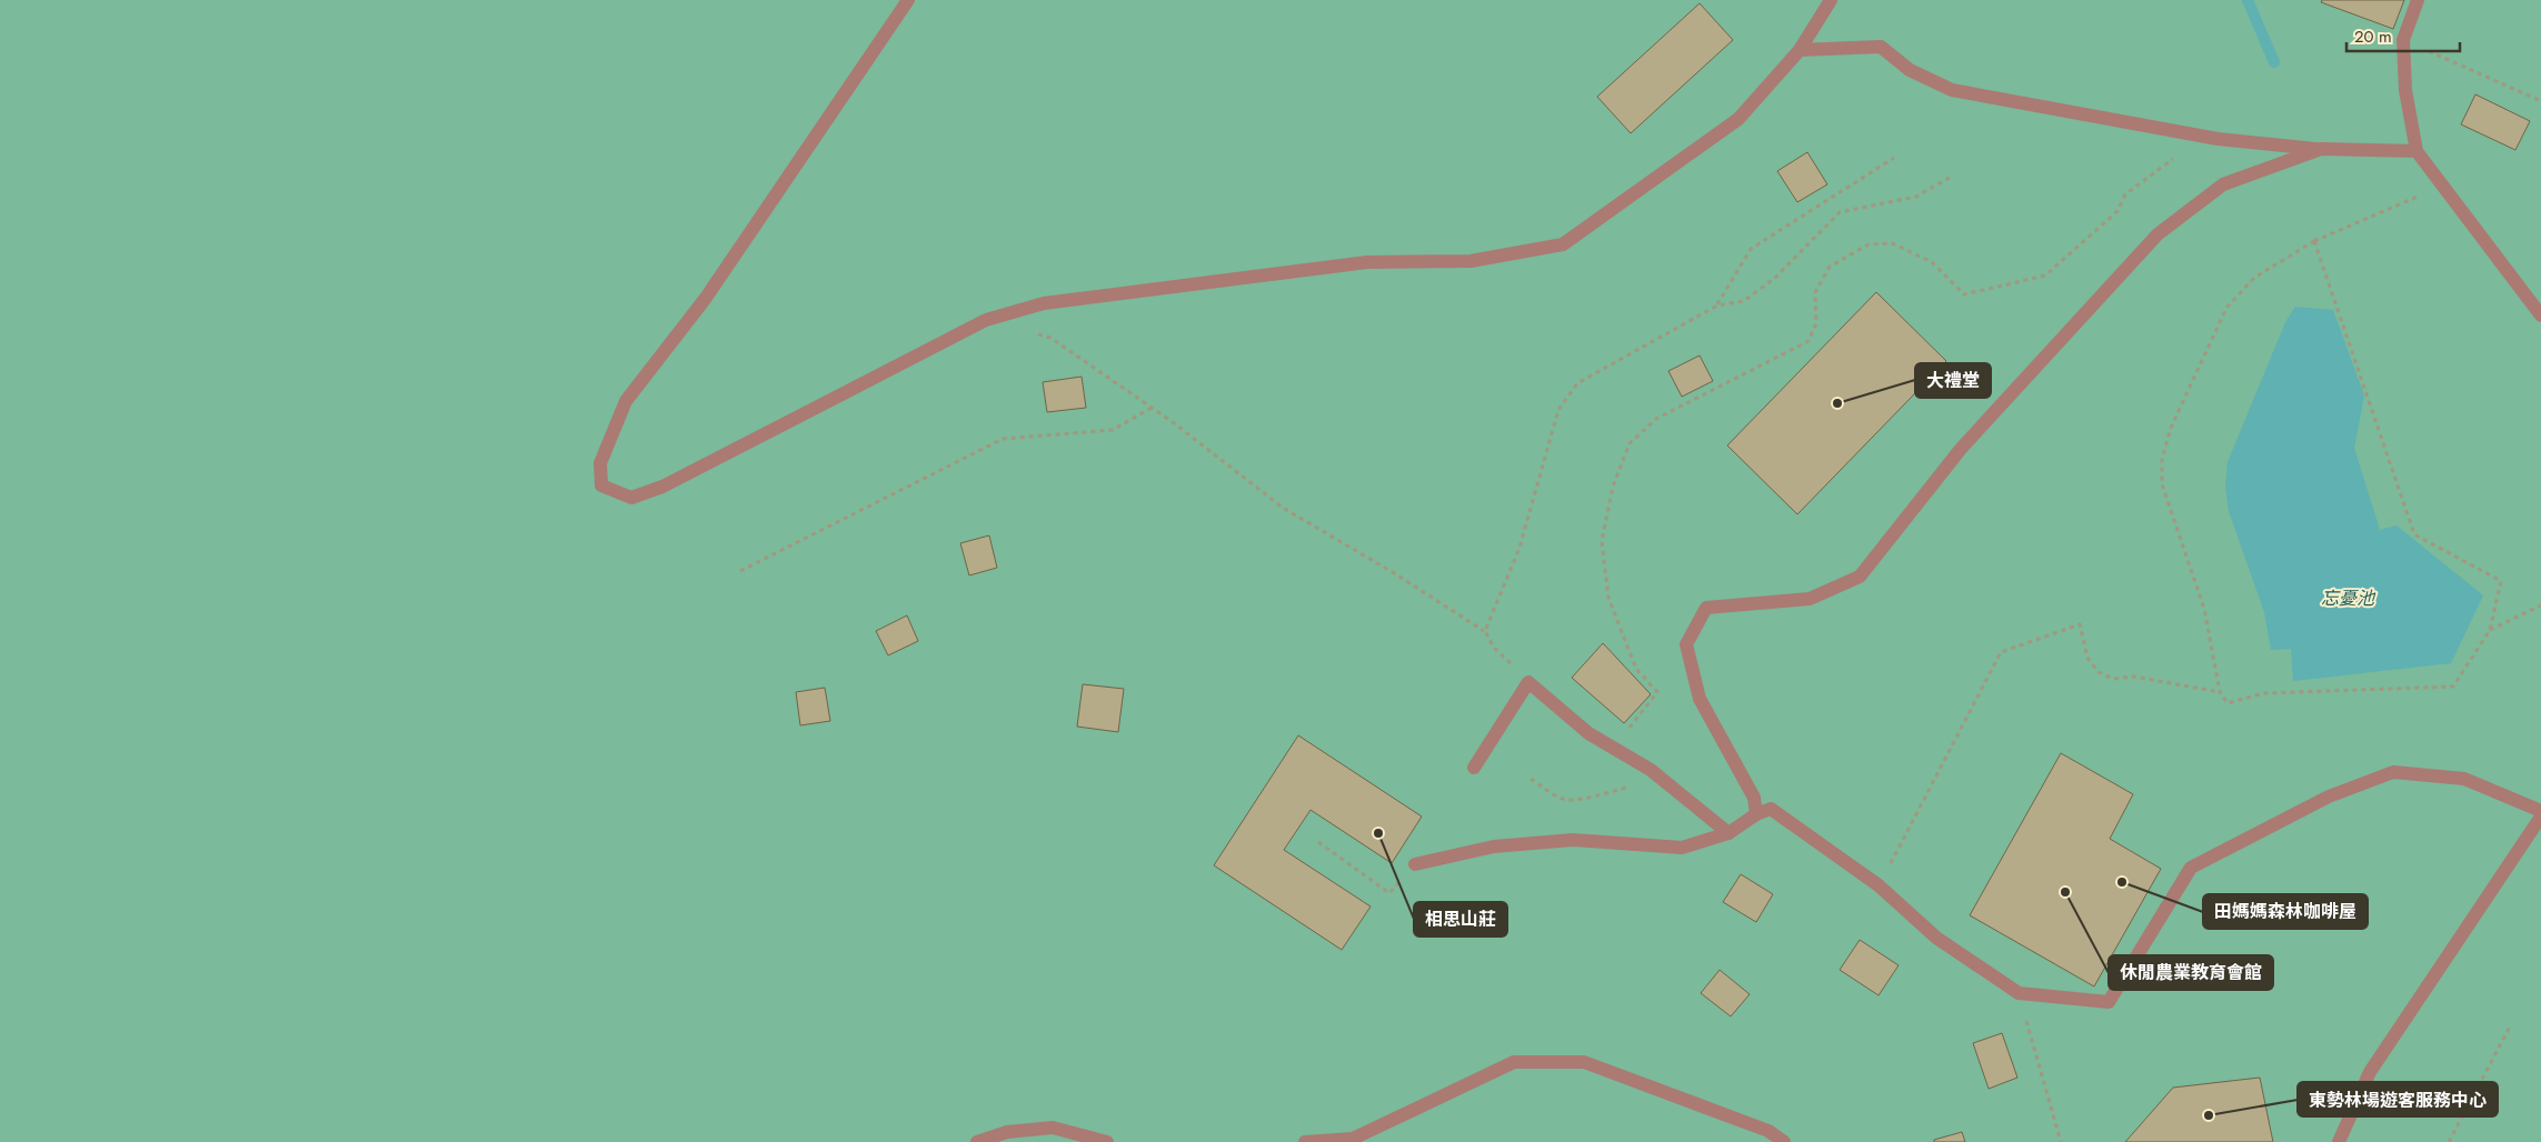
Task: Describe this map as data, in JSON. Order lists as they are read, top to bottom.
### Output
{
  "water": ["忘憂池"],
  "places": [
    "大禮堂",
    "相思山莊",
    "田媽媽森林咖啡屋",
    "休閒農業教育會館",
    "東勢林場遊客服務中心"
  ],
  "scale_bar": "20 m"
}
